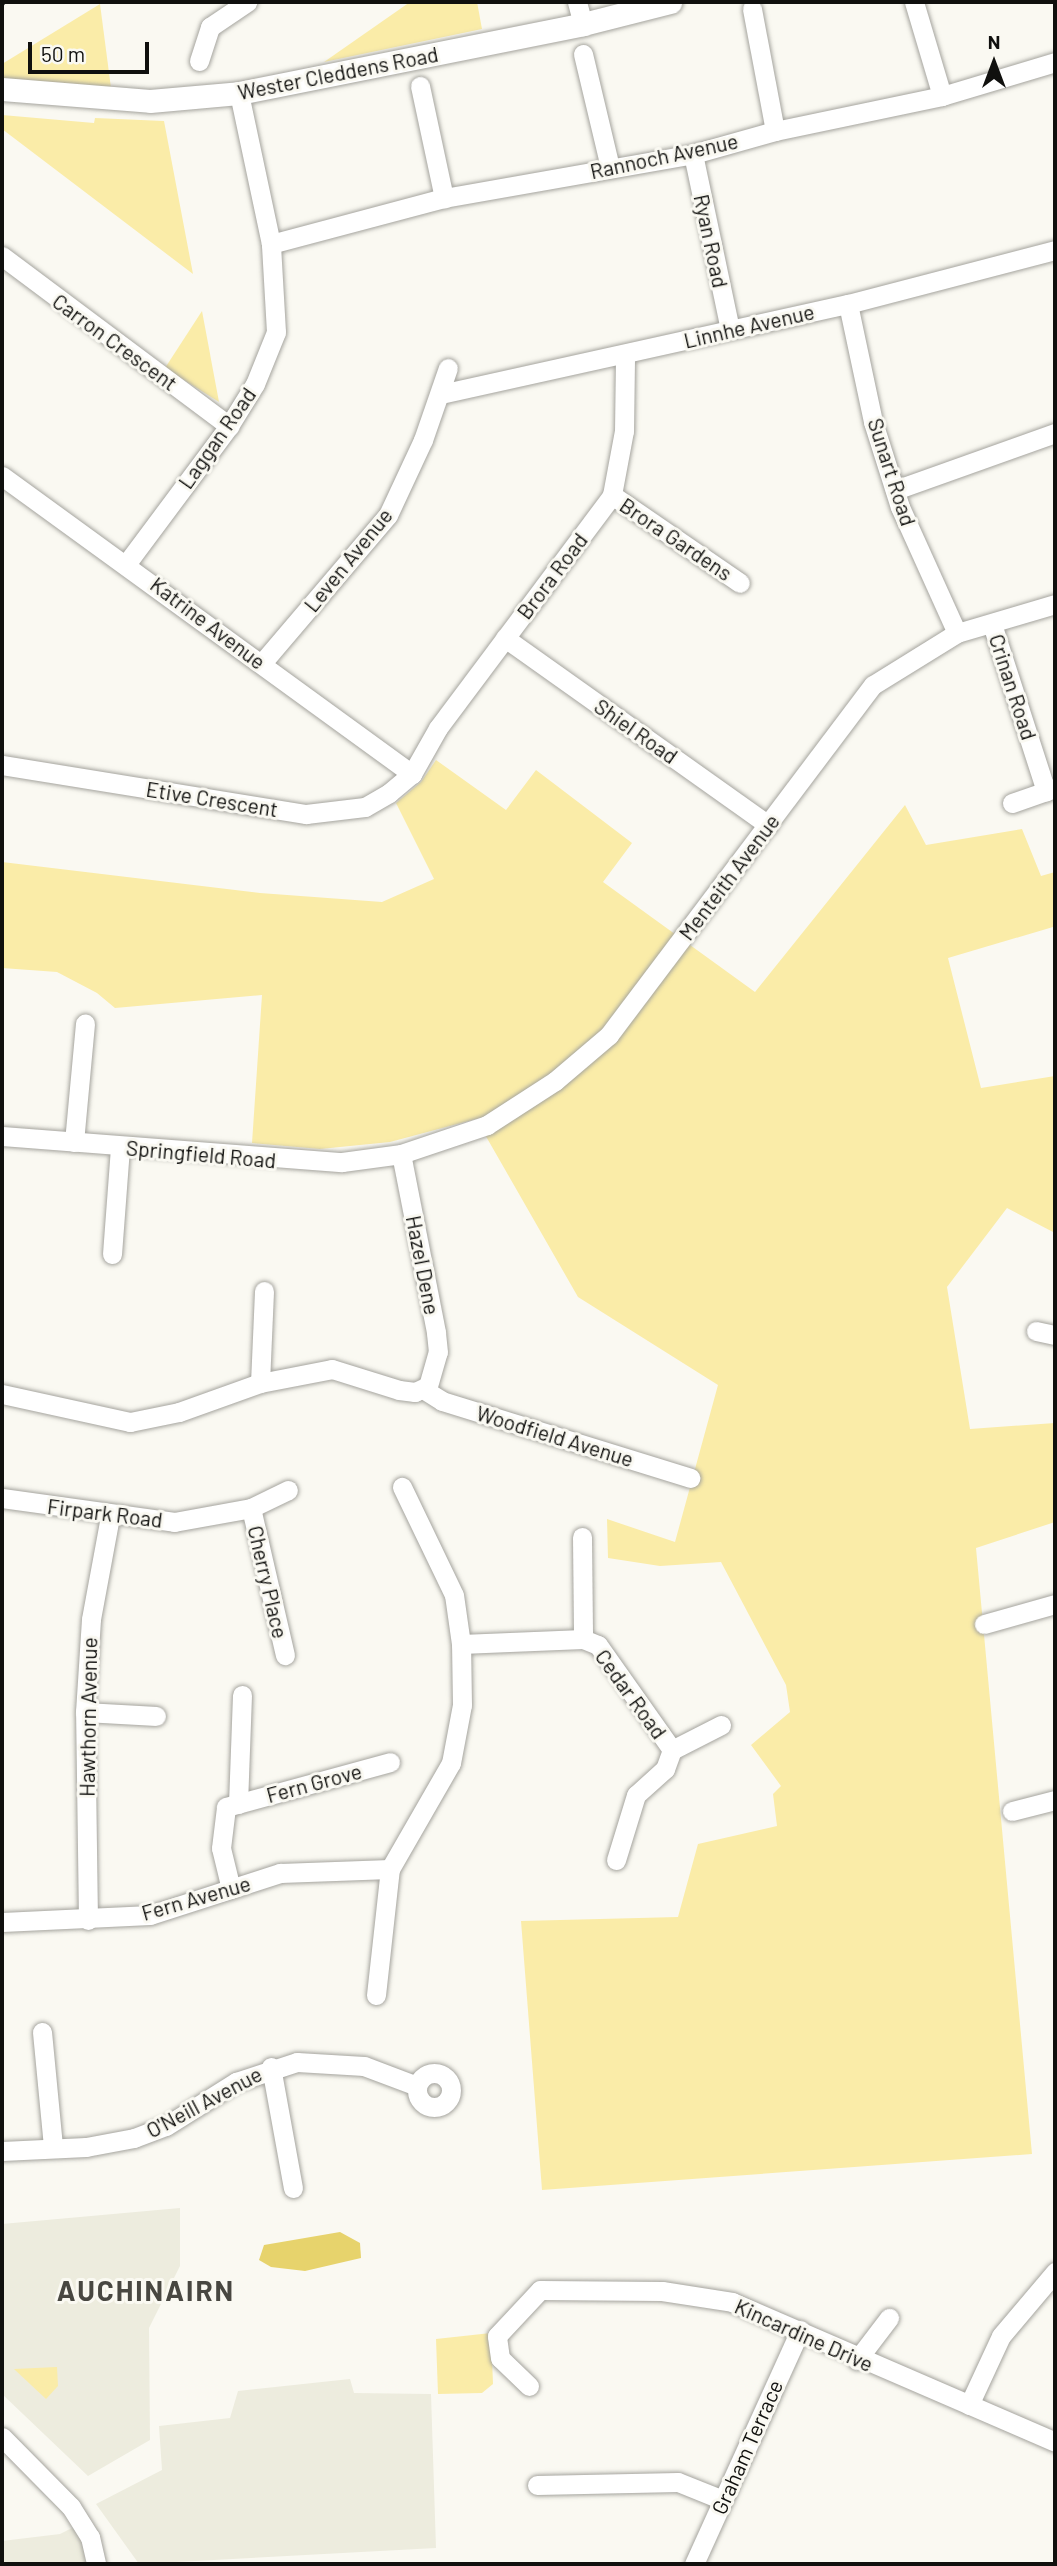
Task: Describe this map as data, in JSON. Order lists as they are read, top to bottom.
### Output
{
  "streets": {
    "street": [
      "Wester Cleddens Road",
      "Rannoch Avenue",
      "Ryan Road",
      "Linnhe Avenue",
      "Carron Crescent",
      "Laggan Road",
      "Sunart Road",
      "Brora Gardens",
      "Leven Avenue",
      "Brora Road",
      "Katrine Avenue",
      "Crinan Road",
      "Shiel Road",
      "Etive Crescent",
      "Menteith Avenue",
      "Springfield Road",
      "Hazel Dene",
      "Woodfield Avenue",
      "Firpark Road",
      "Cherry Place",
      "Cedar Road",
      "Hawthorn Avenue",
      "Fern Grove",
      "Fern Avenue",
      "O'Neill Avenue",
      "Kincardine Drive",
      "Graham Terrace"
    ]
  },
  "crossings": [
    ["Wester Cleddens Road", "Laggan Road"],
    ["Rannoch Avenue", "Ryan Road"],
    ["Rannoch Avenue", "Laggan Road"],
    ["Ryan Road", "Linnhe Avenue"],
    ["Linnhe Avenue", "Sunart Road"],
    ["Linnhe Avenue", "Leven Avenue"],
    ["Linnhe Avenue", "Brora Road"],
    ["Carron Crescent", "Laggan Road"],
    ["Laggan Road", "Katrine Avenue"],
    ["Sunart Road", "Menteith Avenue"],
    ["Brora Gardens", "Brora Road"],
    ["Leven Avenue", "Katrine Avenue"],
    ["Brora Road", "Katrine Avenue"],
    ["Brora Road", "Shiel Road"],
    ["Brora Road", "Etive Crescent"],
    ["Katrine Avenue", "Etive Crescent"],
    ["Crinan Road", "Menteith Avenue"],
    ["Shiel Road", "Menteith Avenue"],
    ["Menteith Avenue", "Springfield Road"],
    ["Menteith Avenue", "Hazel Dene"],
    ["Springfield Road", "Hazel Dene"],
    ["Hazel Dene", "Woodfield Avenue"],
    ["Firpark Road", "Cherry Place"],
    ["Firpark Road", "Hawthorn Avenue"],
    ["Hawthorn Avenue", "Fern Avenue"],
    ["Fern Grove", "Fern Avenue"],
    ["Kincardine Drive", "Graham Terrace"]
  ],
  "districts": ["AUCHINAIRN"],
  "scale_bar": "50 m",
  "north": "top"
}
